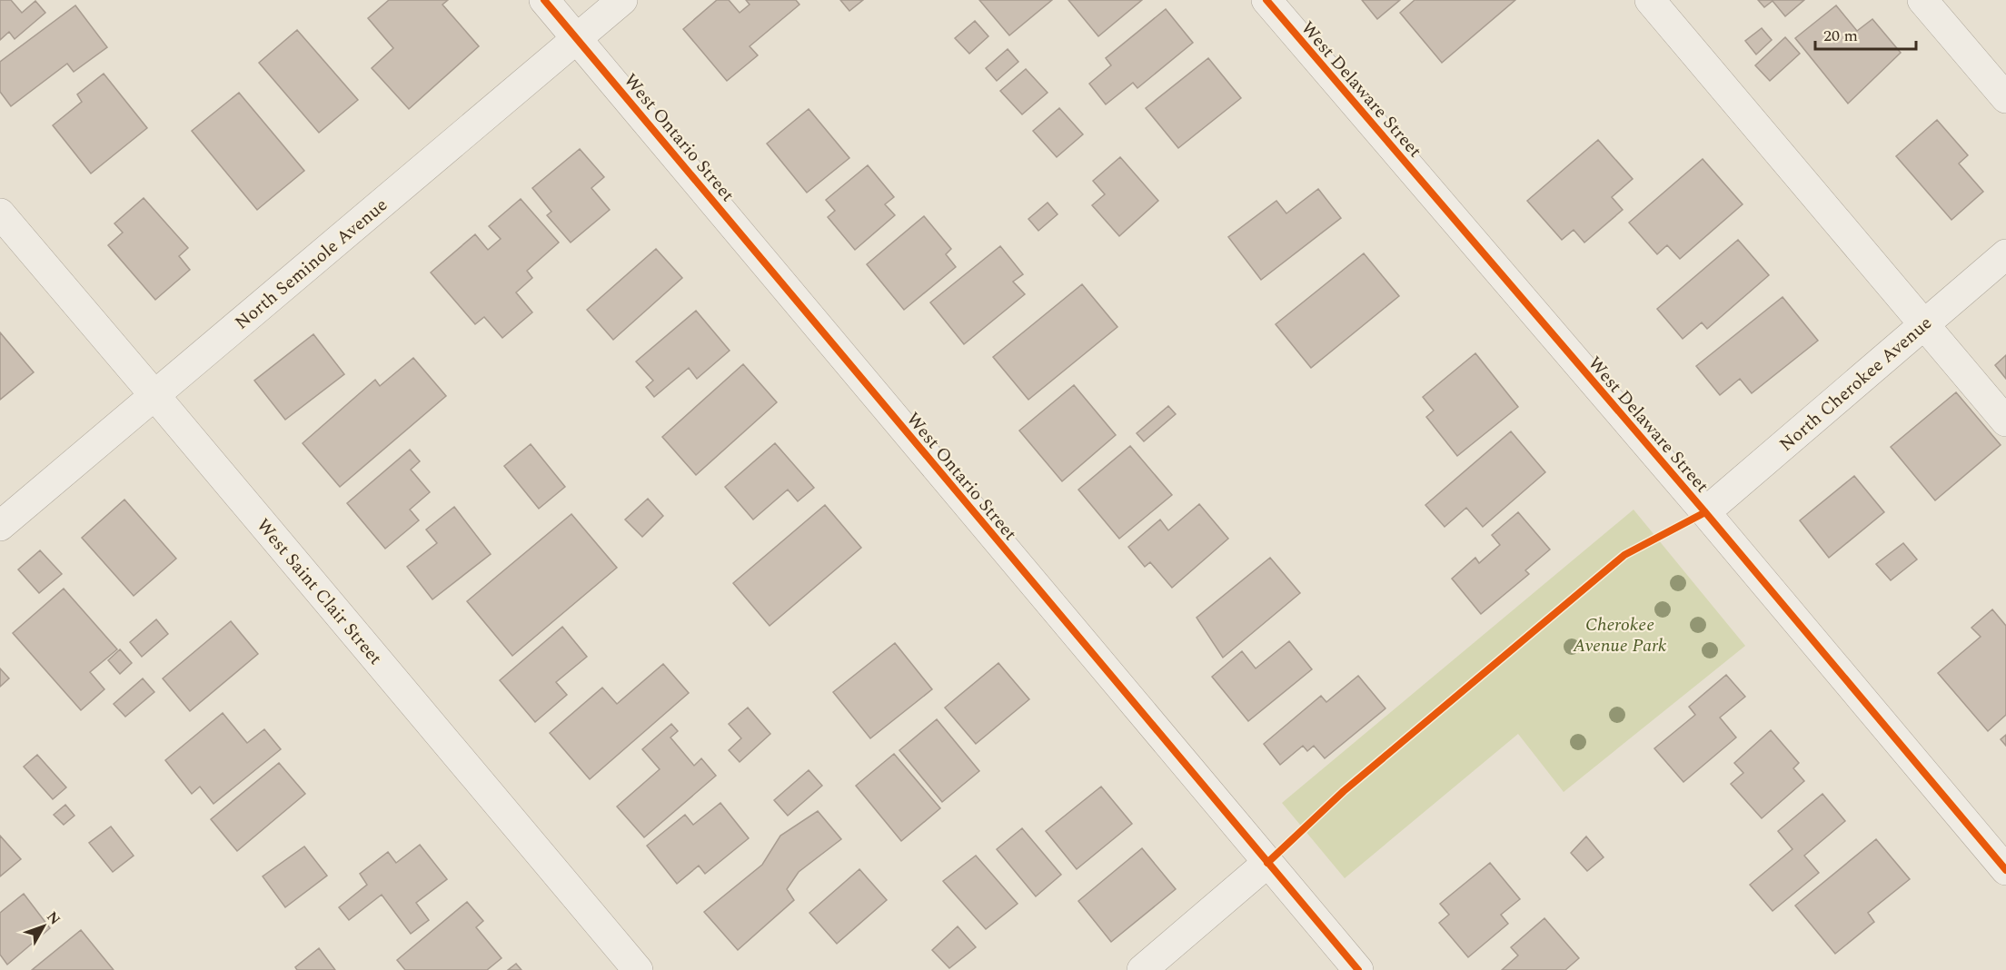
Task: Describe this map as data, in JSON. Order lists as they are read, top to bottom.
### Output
{
  "streets": {
    "street": [
      "West Delaware Street",
      "West Ontario Street",
      "North Seminole Avenue",
      "North Cherokee Avenue",
      "West Saint Clair Street"
    ]
  },
  "crossings": [
    ["West Delaware Street", "North Cherokee Avenue"],
    ["West Ontario Street", "North Seminole Avenue"],
    ["North Seminole Avenue", "West Saint Clair Street"]
  ],
  "parks": ["Cherokee Avenue Park"],
  "scale_bar": "20 m",
  "north": "top right"
}
